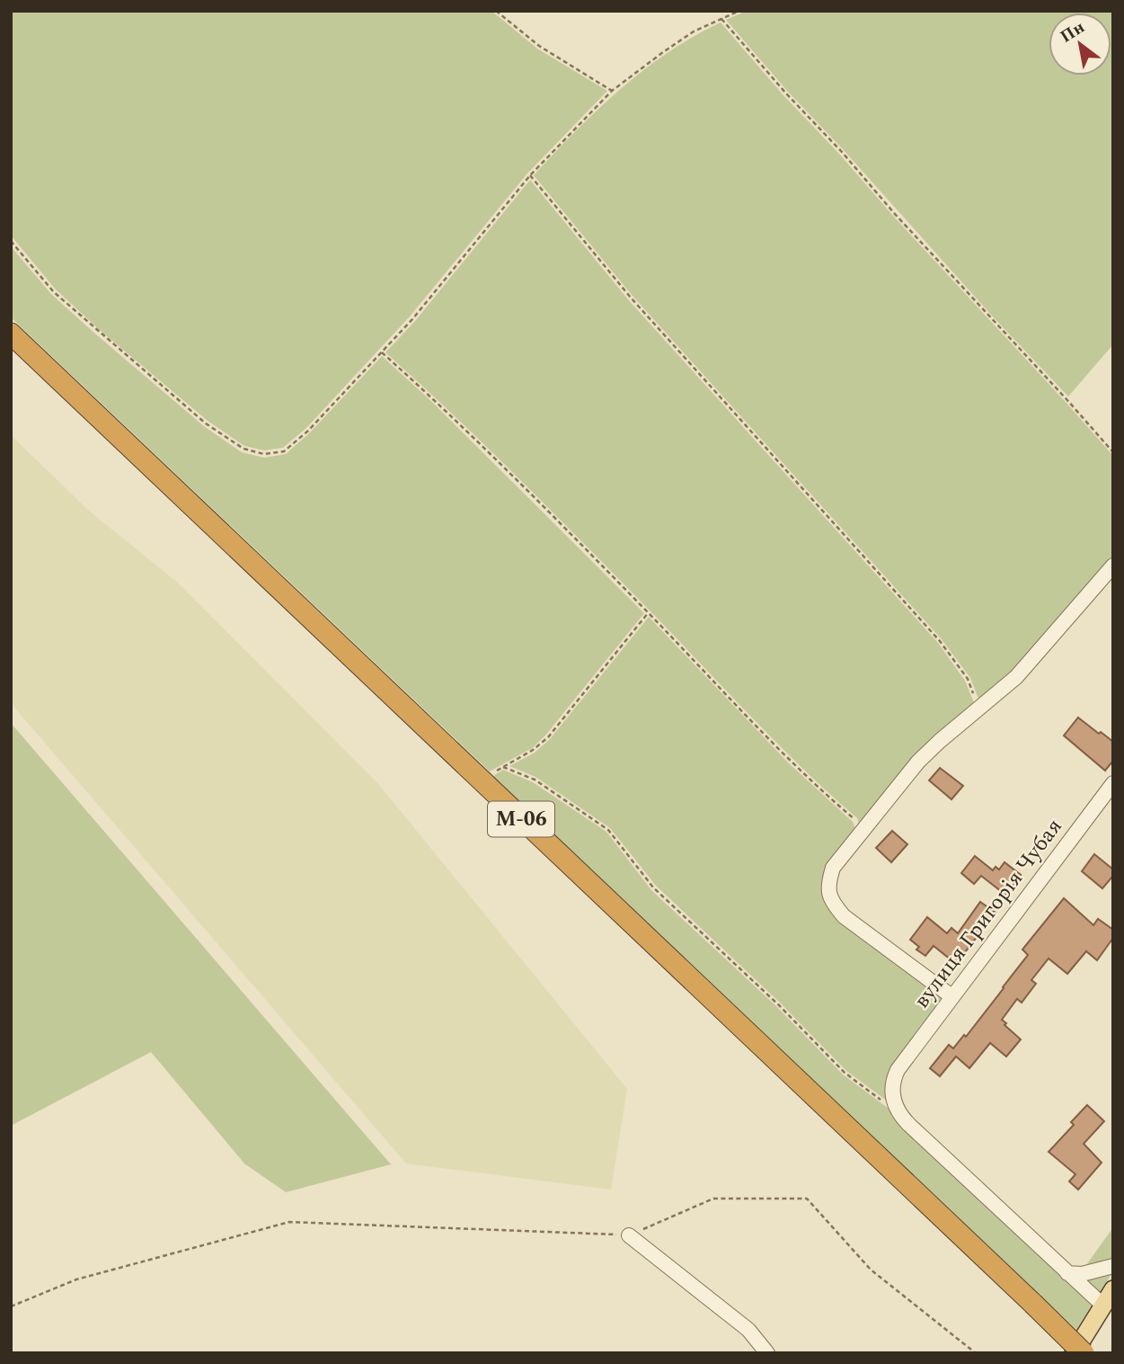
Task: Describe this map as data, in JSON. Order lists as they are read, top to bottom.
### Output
{
  "streets": {
    "highway": ["М-06"],
    "street": ["вулиця Григорія Чубая"]
  },
  "north": "top left"
}
